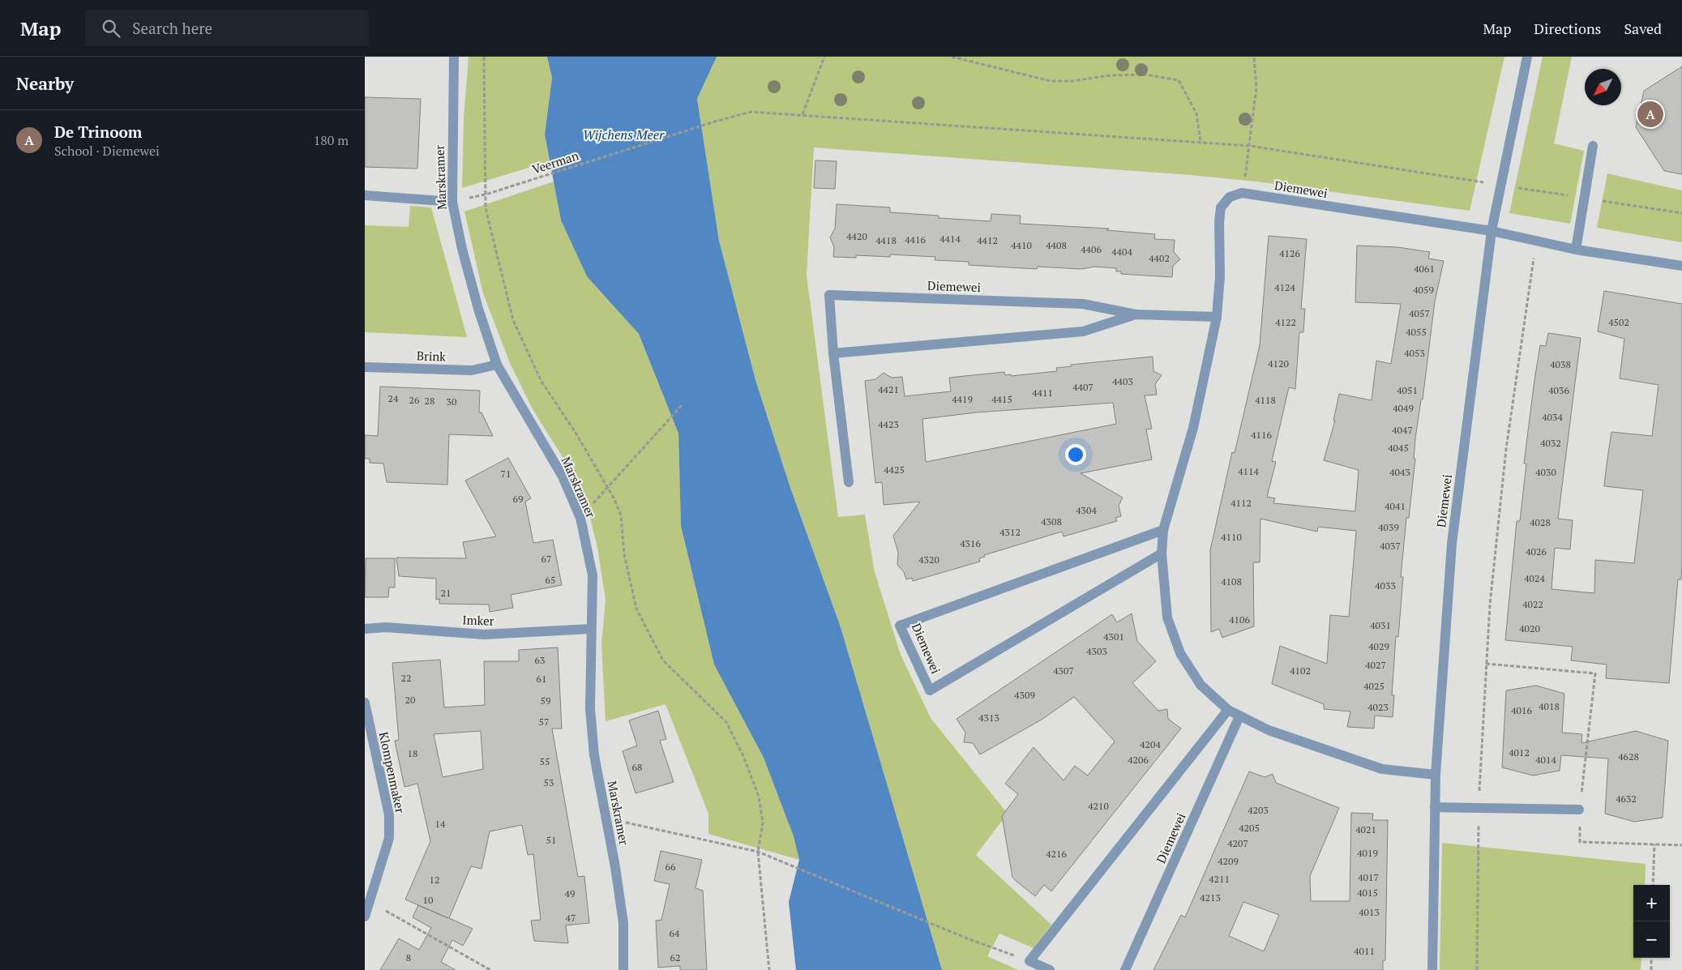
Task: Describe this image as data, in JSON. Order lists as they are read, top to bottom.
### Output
{
  "streets": {
    "street": [
      "Marskramer",
      "Diemewei",
      "Brink",
      "Imker",
      "Klompenmaker"
    ],
    "path": ["Veerman"]
  },
  "crossings": [
    ["Veerman", "Diemewei"],
    ["Marskramer", "Brink"],
    ["Marskramer", "Imker"]
  ],
  "water": ["Wijchens Meer"],
  "house_numbers": [
    "4420",
    "4414",
    "4416",
    "4418",
    "4412",
    "4410",
    "4408",
    "4406",
    "4404",
    "4126",
    "4402",
    "4061",
    "4124",
    "4059",
    "4057",
    "4122",
    "4502",
    "4055",
    "4053",
    "4120",
    "4038",
    "4403",
    "4407",
    "4421",
    "4051",
    "4036",
    "4411",
    "24",
    "4419",
    "4415",
    "26",
    "4118",
    "28",
    "30",
    "4049",
    "4034",
    "4423",
    "4047",
    "4116",
    "4032",
    "4045",
    "4425",
    "4114",
    "4043",
    "4030",
    "71",
    "69",
    "4112",
    "4041",
    "4304",
    "4308",
    "4028",
    "4039",
    "4312",
    "4110",
    "4316",
    "4037",
    "4026",
    "67",
    "4320",
    "4024",
    "65",
    "4108",
    "4033",
    "21",
    "4022",
    "4106",
    "4031",
    "4020",
    "4301",
    "4029",
    "4303",
    "63",
    "4027",
    "4307",
    "4102",
    "22",
    "61",
    "4025",
    "4309",
    "20",
    "59",
    "4018",
    "4023",
    "4016",
    "4313",
    "57",
    "4204",
    "4012",
    "18",
    "4628",
    "4206",
    "4014",
    "55",
    "68",
    "53",
    "4632",
    "4210",
    "4203",
    "14",
    "4205",
    "4021",
    "51",
    "4207",
    "4019",
    "4216",
    "4209",
    "66",
    "4017",
    "4211",
    "12",
    "4015",
    "49",
    "4213",
    "10",
    "4013",
    "47",
    "64",
    "4011",
    "8",
    "62"
  ],
  "north": "bottom left",
  "page": {
    "header": "Map",
    "search": "Search here",
    "nav": ["Map", "Directions", "Saved"],
    "heading": "Nearby",
    "pins": "A",
    "list": [
      {
        "mark": "A",
        "name": "De Trinoom",
        "note": "School · Diemewei",
        "value": "180 m"
      }
    ],
    "map_buttons": ["+", "−"]
  }
}
